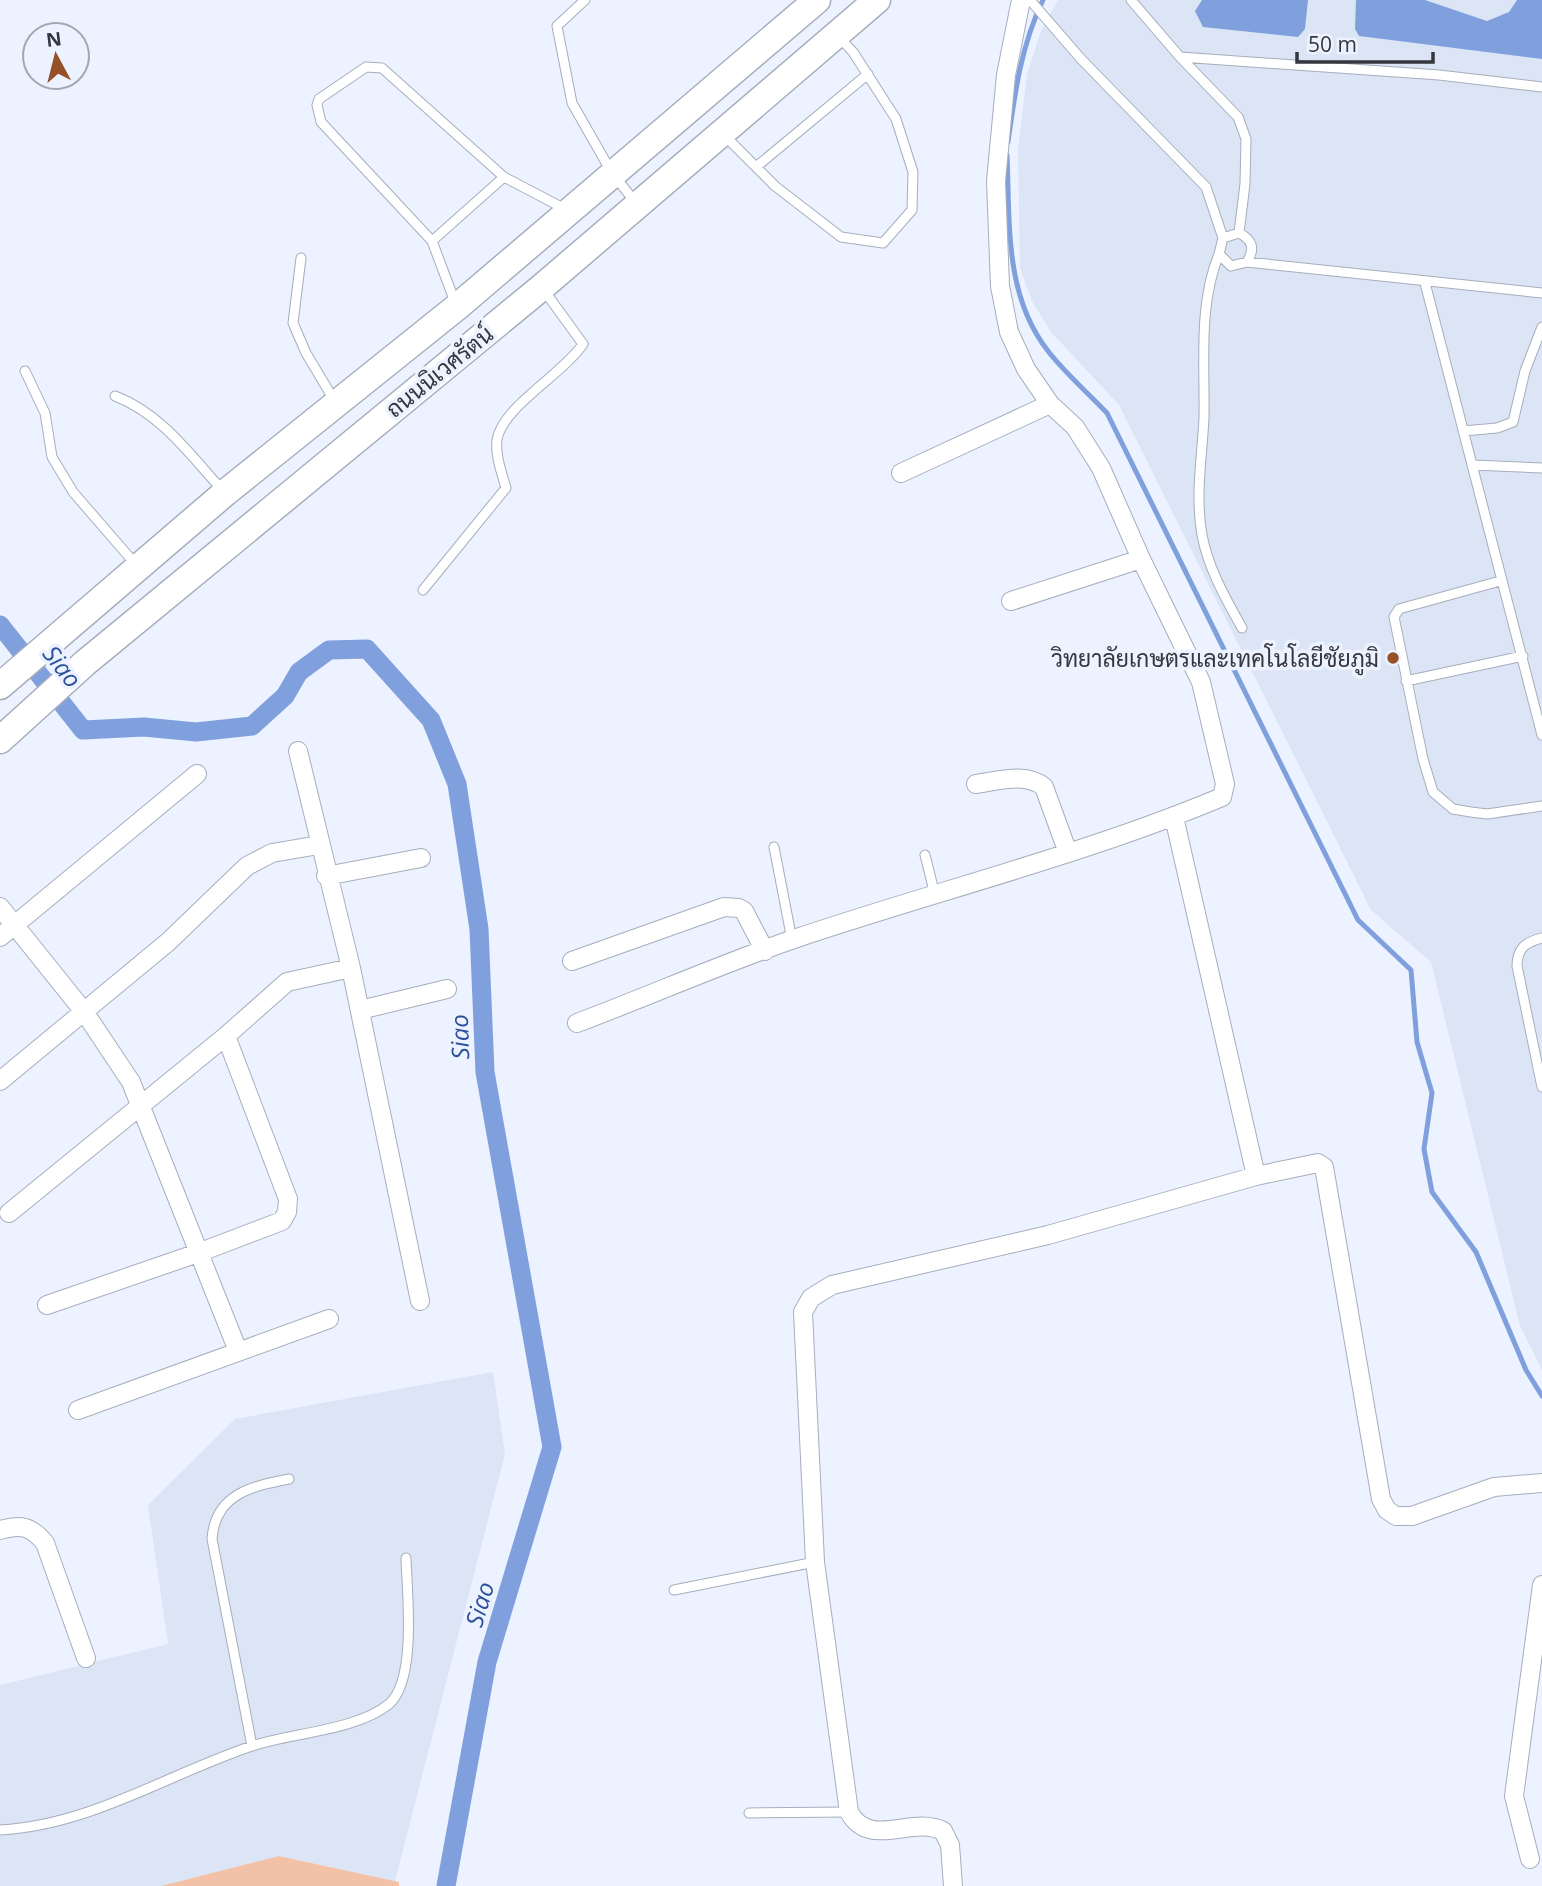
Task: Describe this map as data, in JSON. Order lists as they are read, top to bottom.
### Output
{
  "streets": {
    "main road": ["ถนนนิเวศรัตน์"]
  },
  "water": ["Siao"],
  "places": ["วิทยาลัยเกษตรและเทคโนโลยีชัยภูมิ"],
  "scale_bar": "50 m",
  "north": "top"
}
